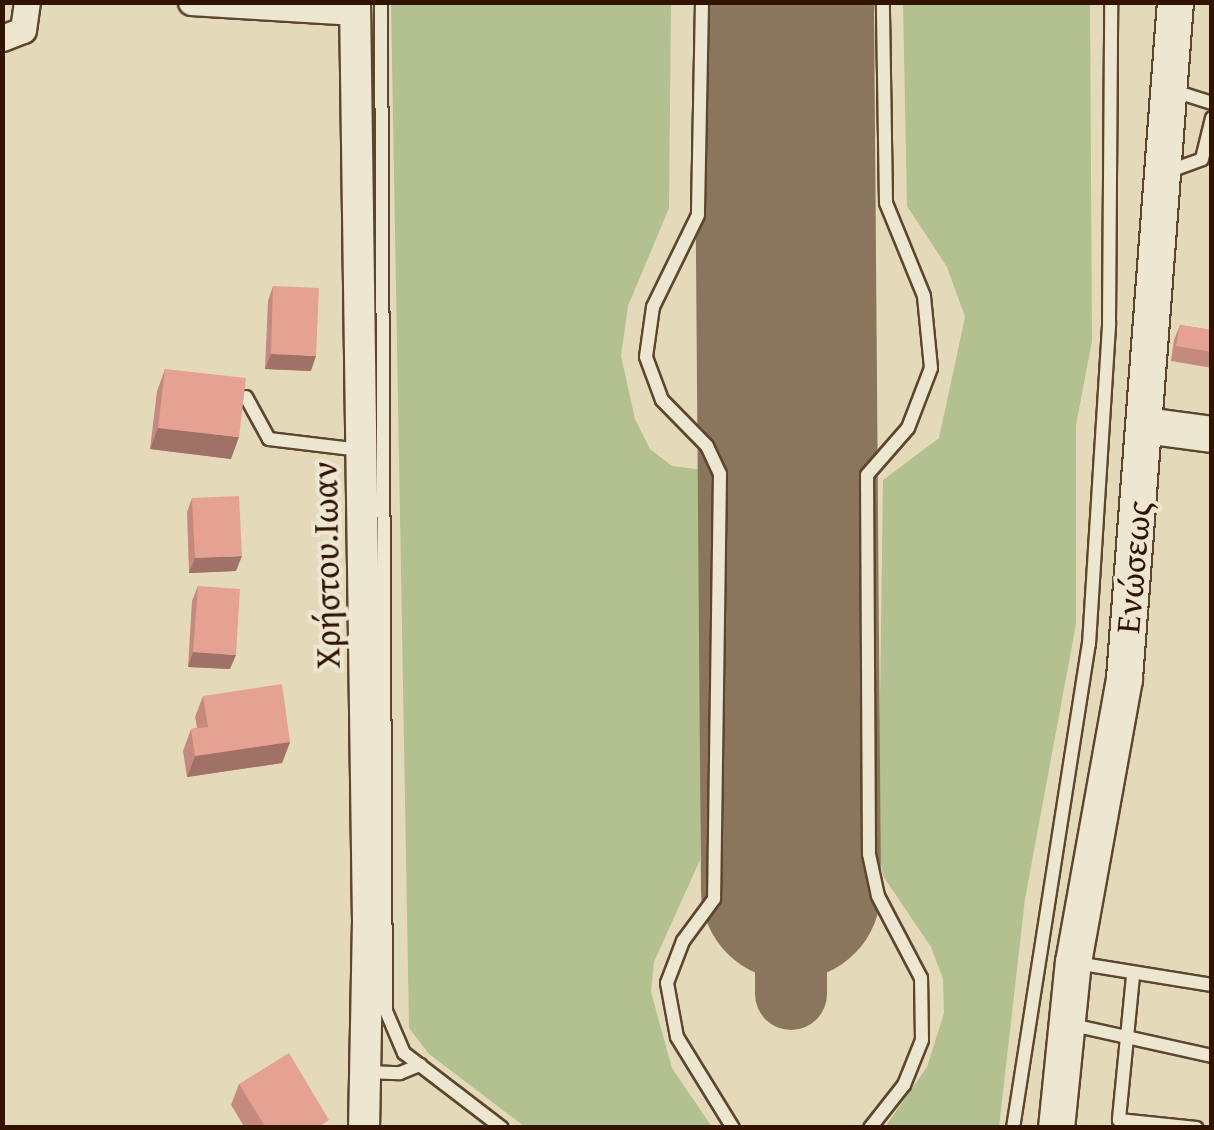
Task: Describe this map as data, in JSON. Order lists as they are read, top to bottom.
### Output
{
  "streets": {
    "main road": ["Ενώσεως"],
    "street": ["Χρήστου.Ιωαν"]
  }
}
